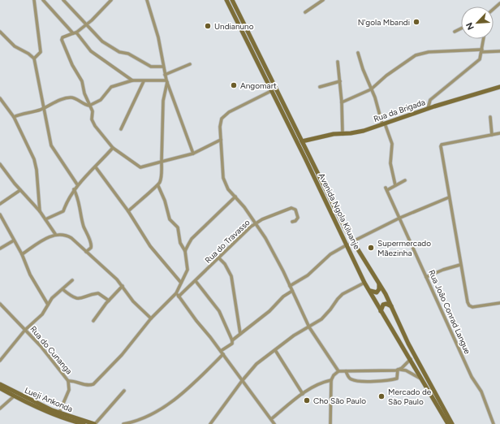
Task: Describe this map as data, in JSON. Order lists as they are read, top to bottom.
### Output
{
  "streets": {
    "main road": ["Rua da Brigada", "Avenida Ngola Kiluanje", "Lueji Ankonda"],
    "street": ["Rua do Travasso", "Rua João Conrad Langue", "Rua do Cunanga"]
  },
  "crossings": [
    ["Rua da Brigada", "Avenida Ngola Kiluanje"],
    ["Rua do Cunanga", "Lueji Ankonda"]
  ],
  "places": [
    "N'gola Mbandi",
    "Undianuno",
    "Angomart",
    "Supermercado Mãezinha",
    "Mercado de São Paulo",
    "Cho São Paulo"
  ],
  "north": "bottom left"
}
